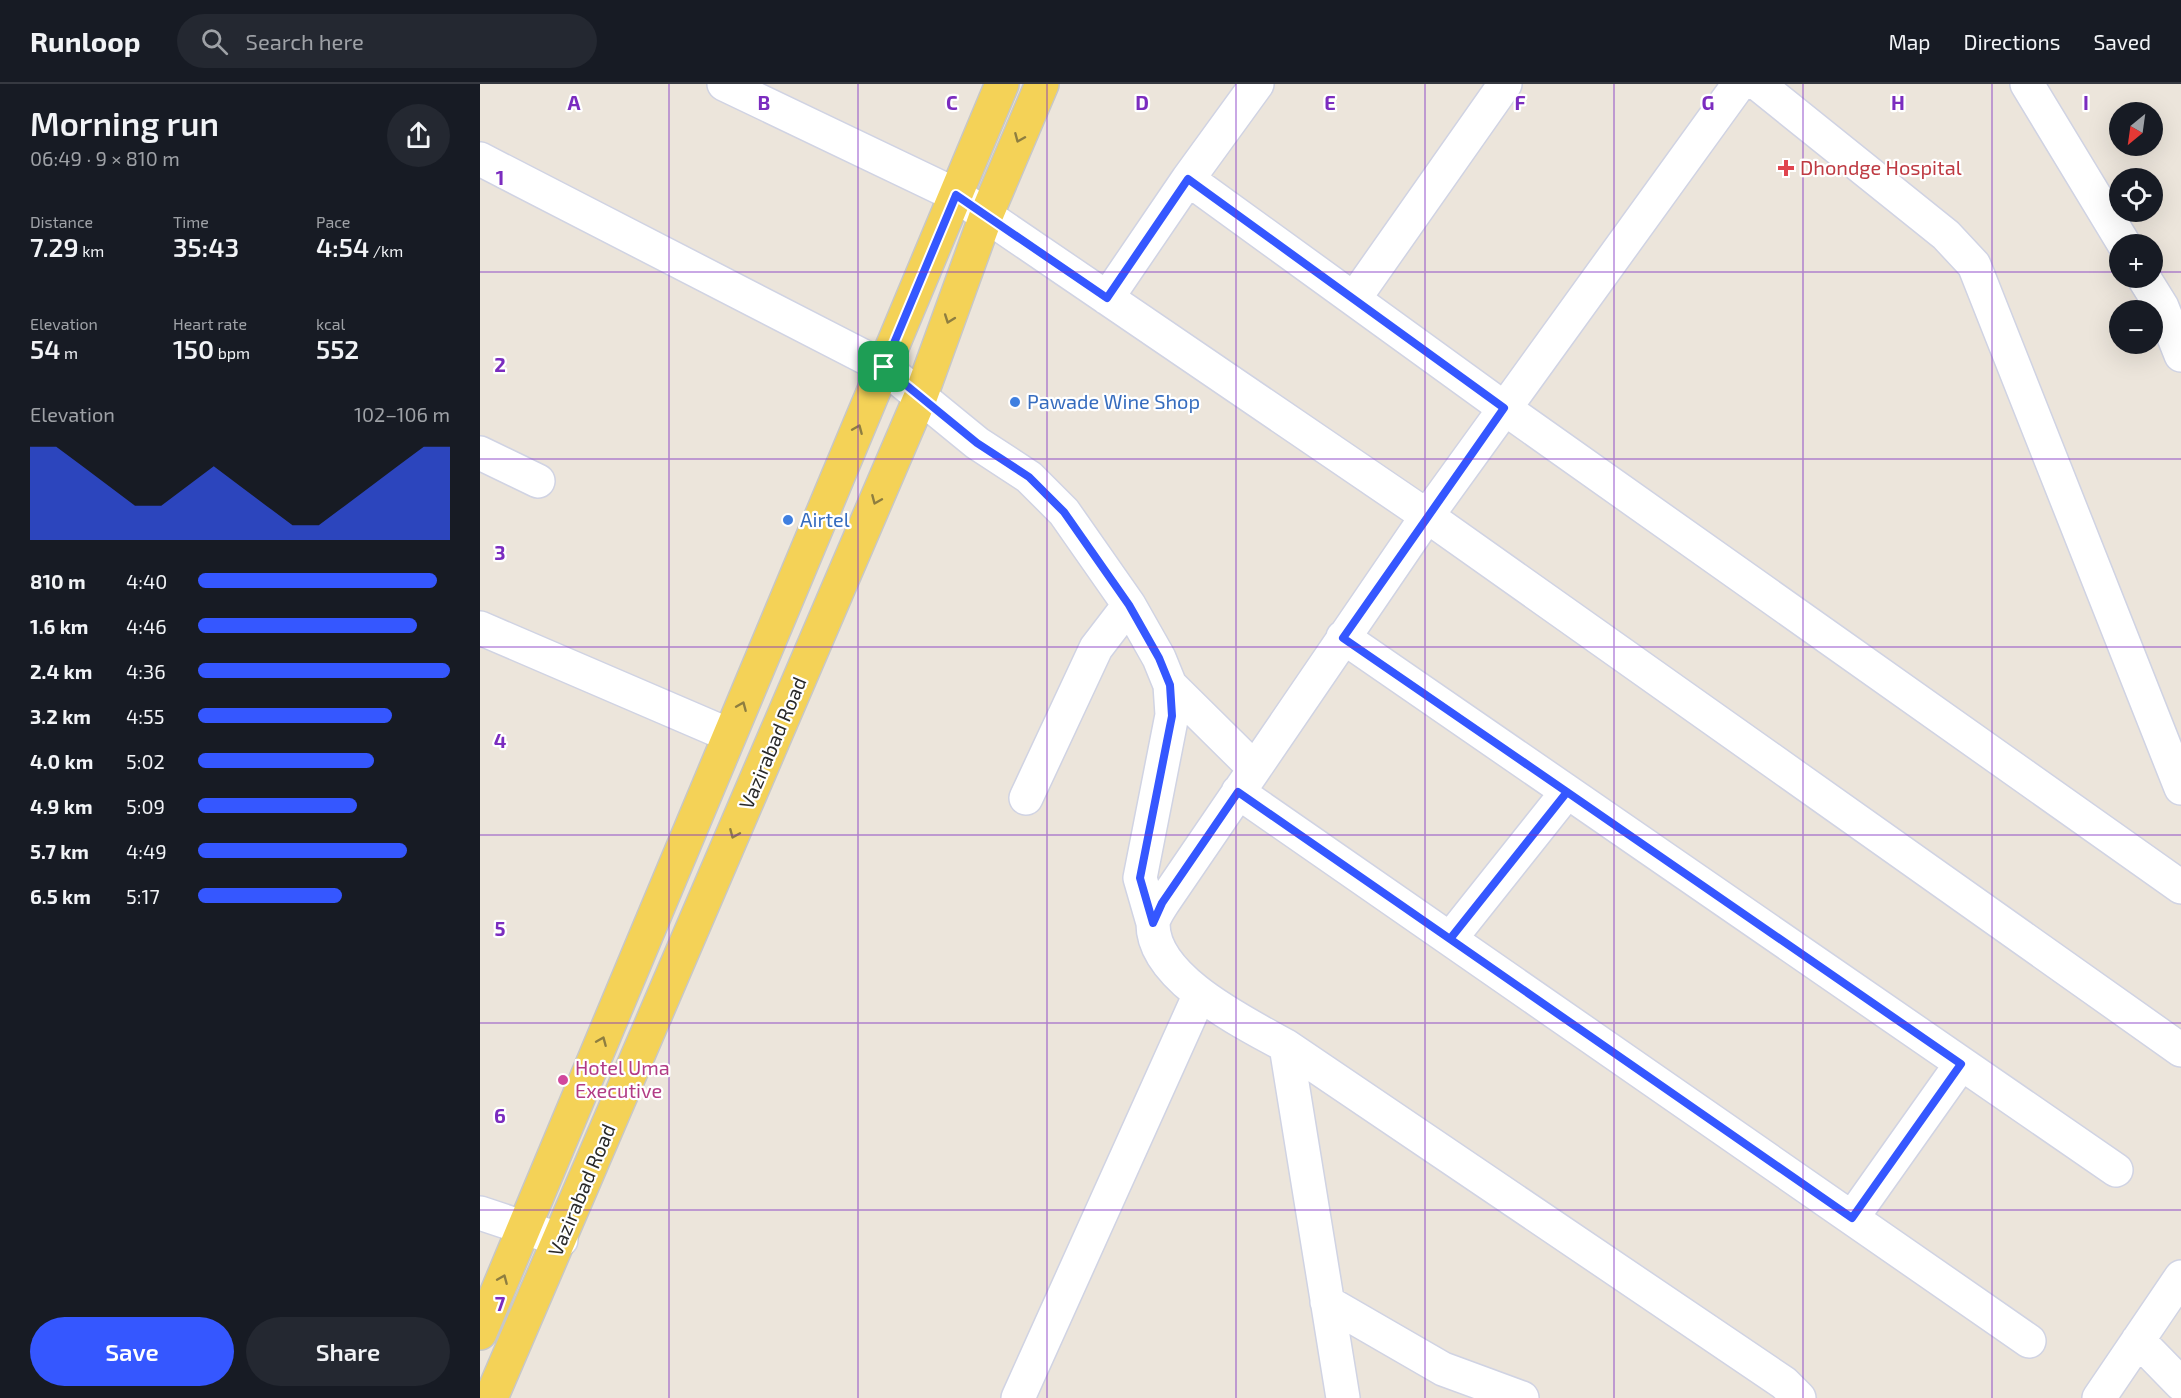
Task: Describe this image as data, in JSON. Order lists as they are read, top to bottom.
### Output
{
  "streets": {
    "main road": ["Vazirabad Road"]
  },
  "places": {
    "health": ["Dhondge Hospital"],
    "other": ["Pawade Wine Shop", "Airtel", "Hotel Uma Executive"]
  },
  "north": "bottom left",
  "page": {
    "header": "Runloop",
    "search": "Search here",
    "nav": ["Map", "Directions", "Saved"],
    "heading": ["Morning run", "06:49 · 9 × 810 m"],
    "map_buttons": ["+", "−"],
    "stats": [
      ["Distance", "7.29 km"],
      ["Time", "35:43"],
      ["Pace", "4:54 /km"],
      ["Elevation", "54 m"],
      ["Heart rate", "150 bpm"],
      ["kcal", "552"]
    ],
    "chart": ["Elevation", "102–106 m"],
    "list": [
      {
        "name": "810 m",
        "note": "4:40"
      },
      {
        "name": "1.6 km",
        "note": "4:46"
      },
      {
        "name": "2.4 km",
        "note": "4:36"
      },
      {
        "name": "3.2 km",
        "note": "4:55"
      },
      {
        "name": "4.0 km",
        "note": "5:02"
      },
      {
        "name": "4.9 km",
        "note": "5:09"
      },
      {
        "name": "5.7 km",
        "note": "4:49"
      },
      {
        "name": "6.5 km",
        "note": "5:17"
      }
    ],
    "buttons": ["Save", "Share"]
  },
  "grid": {
    "columns": [
      "A",
      "B",
      "C",
      "D",
      "E",
      "F",
      "G",
      "H",
      "I"
    ],
    "rows": [
      "1",
      "2",
      "3",
      "4",
      "5",
      "6",
      "7"
    ]
  }
}
